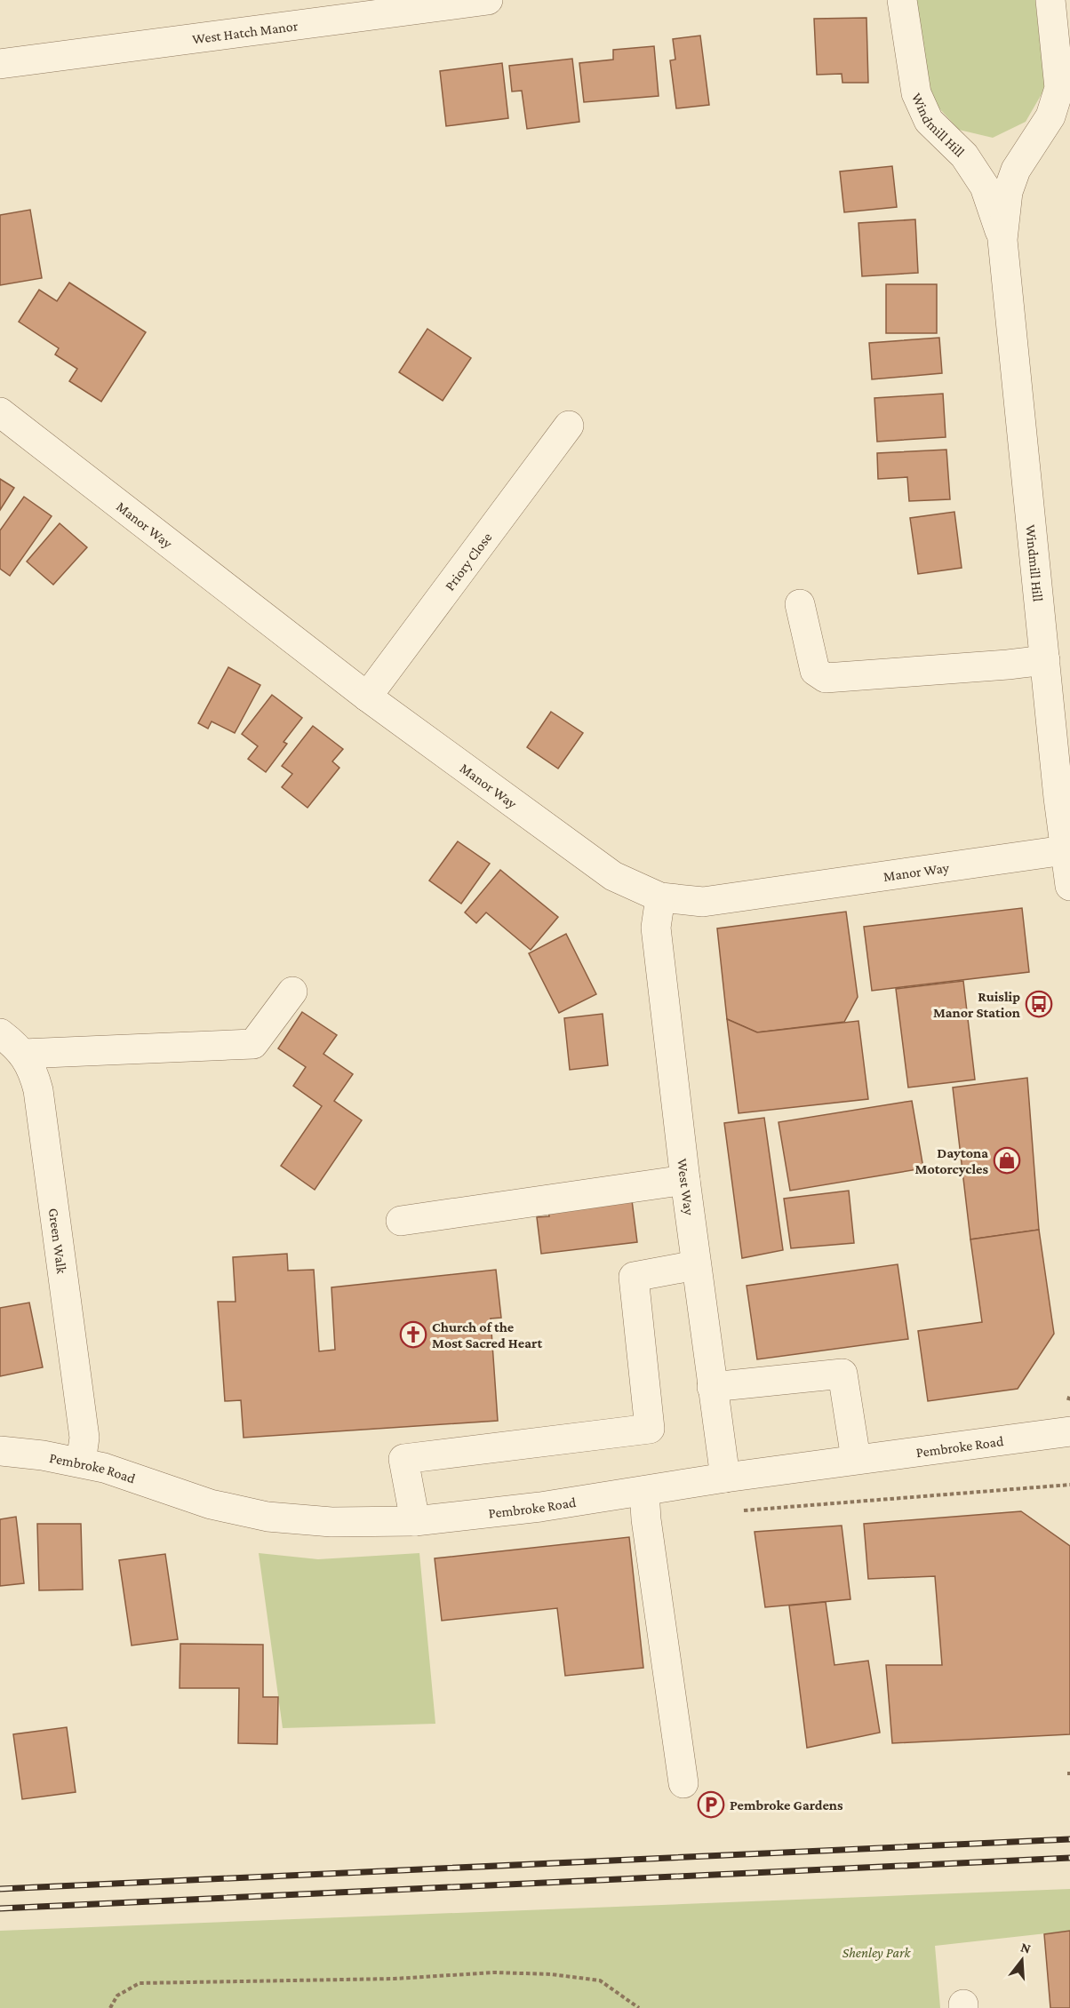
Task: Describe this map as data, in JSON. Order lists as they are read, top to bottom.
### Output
{
  "streets": {
    "street": [
      "West Hatch Manor",
      "Windmill Hill",
      "Manor Way",
      "Priory Close",
      "West Way",
      "Green Walk",
      "Pembroke Road"
    ]
  },
  "crossings": [
    ["Windmill Hill", "Manor Way"],
    ["Manor Way", "Priory Close"],
    ["Manor Way", "West Way"],
    ["West Way", "Pembroke Road"],
    ["Green Walk", "Pembroke Road"]
  ],
  "parks": ["Shenley Park"],
  "places": {
    "bus stop": ["Ruislip Manor Station"],
    "shop": ["Daytona Motorcycles"],
    "church": ["Church of the Most Sacred Heart"],
    "parking": ["Pembroke Gardens"]
  },
  "north": "top"
}
